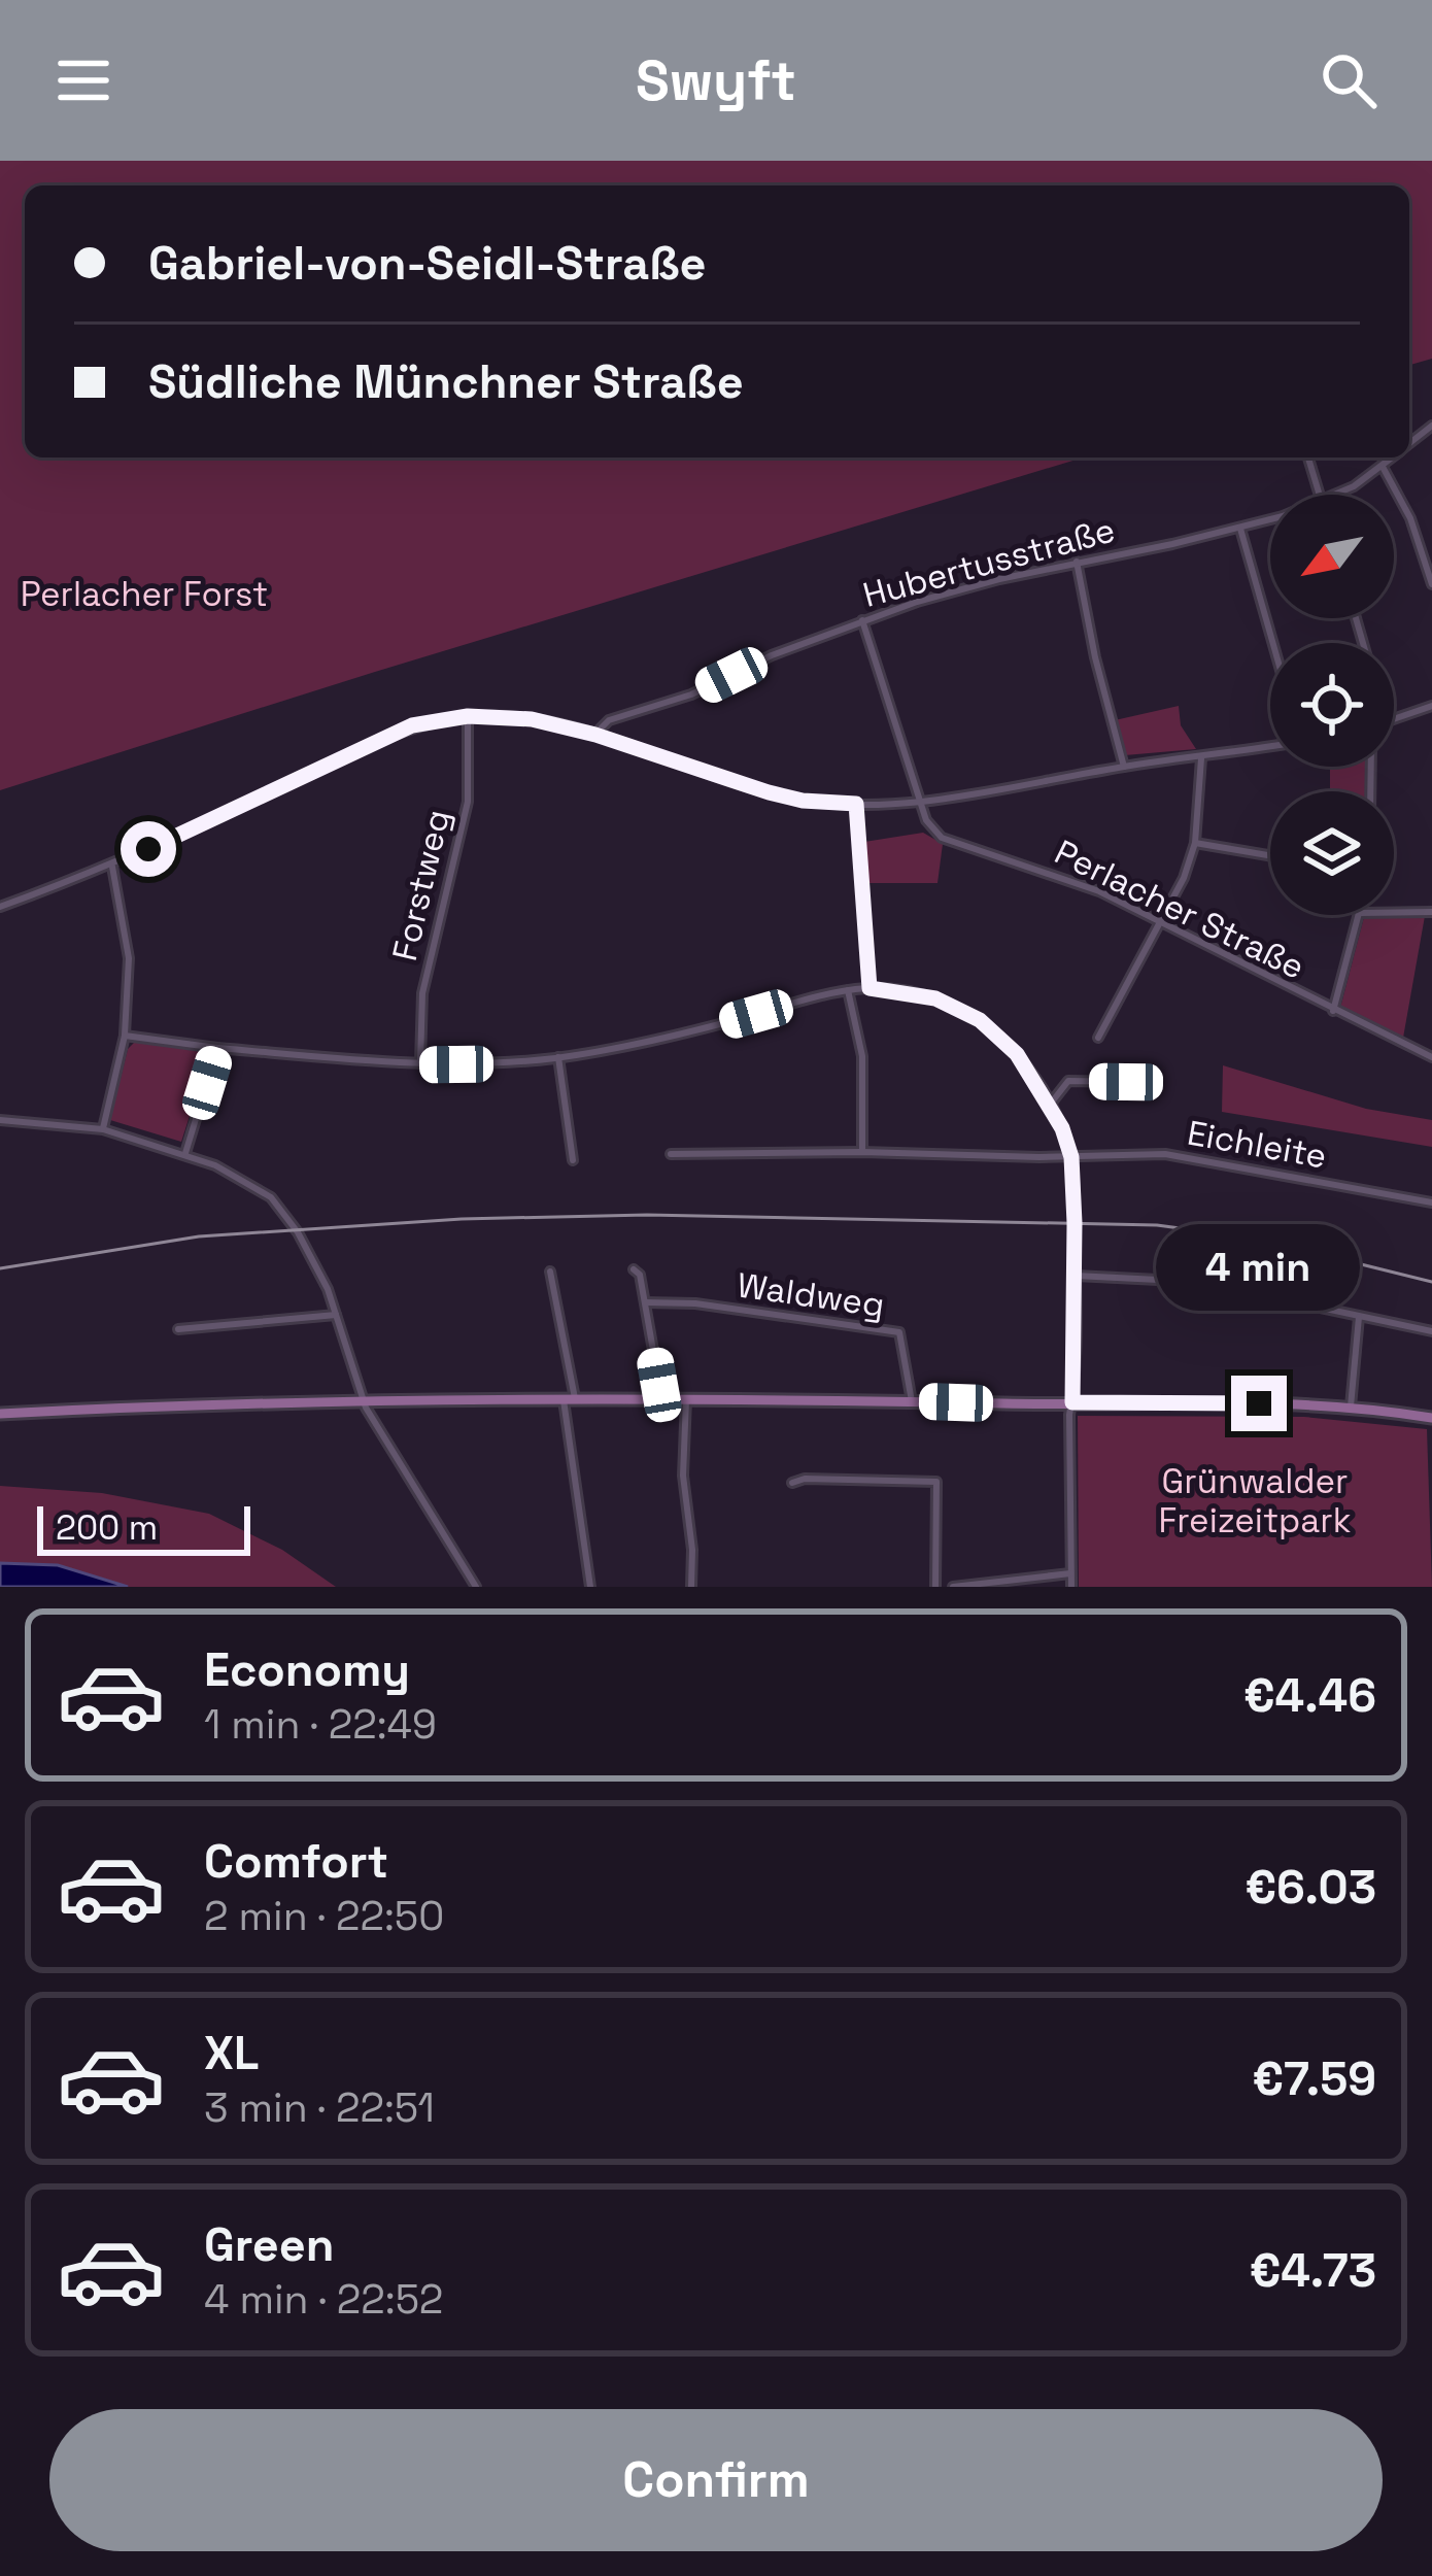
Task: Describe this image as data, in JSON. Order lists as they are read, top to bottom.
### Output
{
  "streets": {
    "street": [
      "Hubertusstraße",
      "Forstweg",
      "Perlacher Straße",
      "Eichleite",
      "Waldweg"
    ]
  },
  "parks": ["Perlacher Forst", "Grünwalder Freizeitpark"],
  "scale_bar": "200 m",
  "north": "bottom left",
  "page": {
    "header": "Swyft",
    "banner": ["Gabriel-von-Seidl-Straße", "Südliche Münchner Straße"],
    "bubble": "4 min",
    "scale": "200 m",
    "list": [
      {
        "name": "Economy",
        "note": "1 min · 22:49",
        "value": "€4.46"
      },
      {
        "name": "Comfort",
        "note": "2 min · 22:50",
        "value": "€6.03"
      },
      {
        "name": "XL",
        "note": "3 min · 22:51",
        "value": "€7.59"
      },
      {
        "name": "Green",
        "note": "4 min · 22:52",
        "value": "€4.73"
      }
    ],
    "buttons": "Confirm"
  }
}
